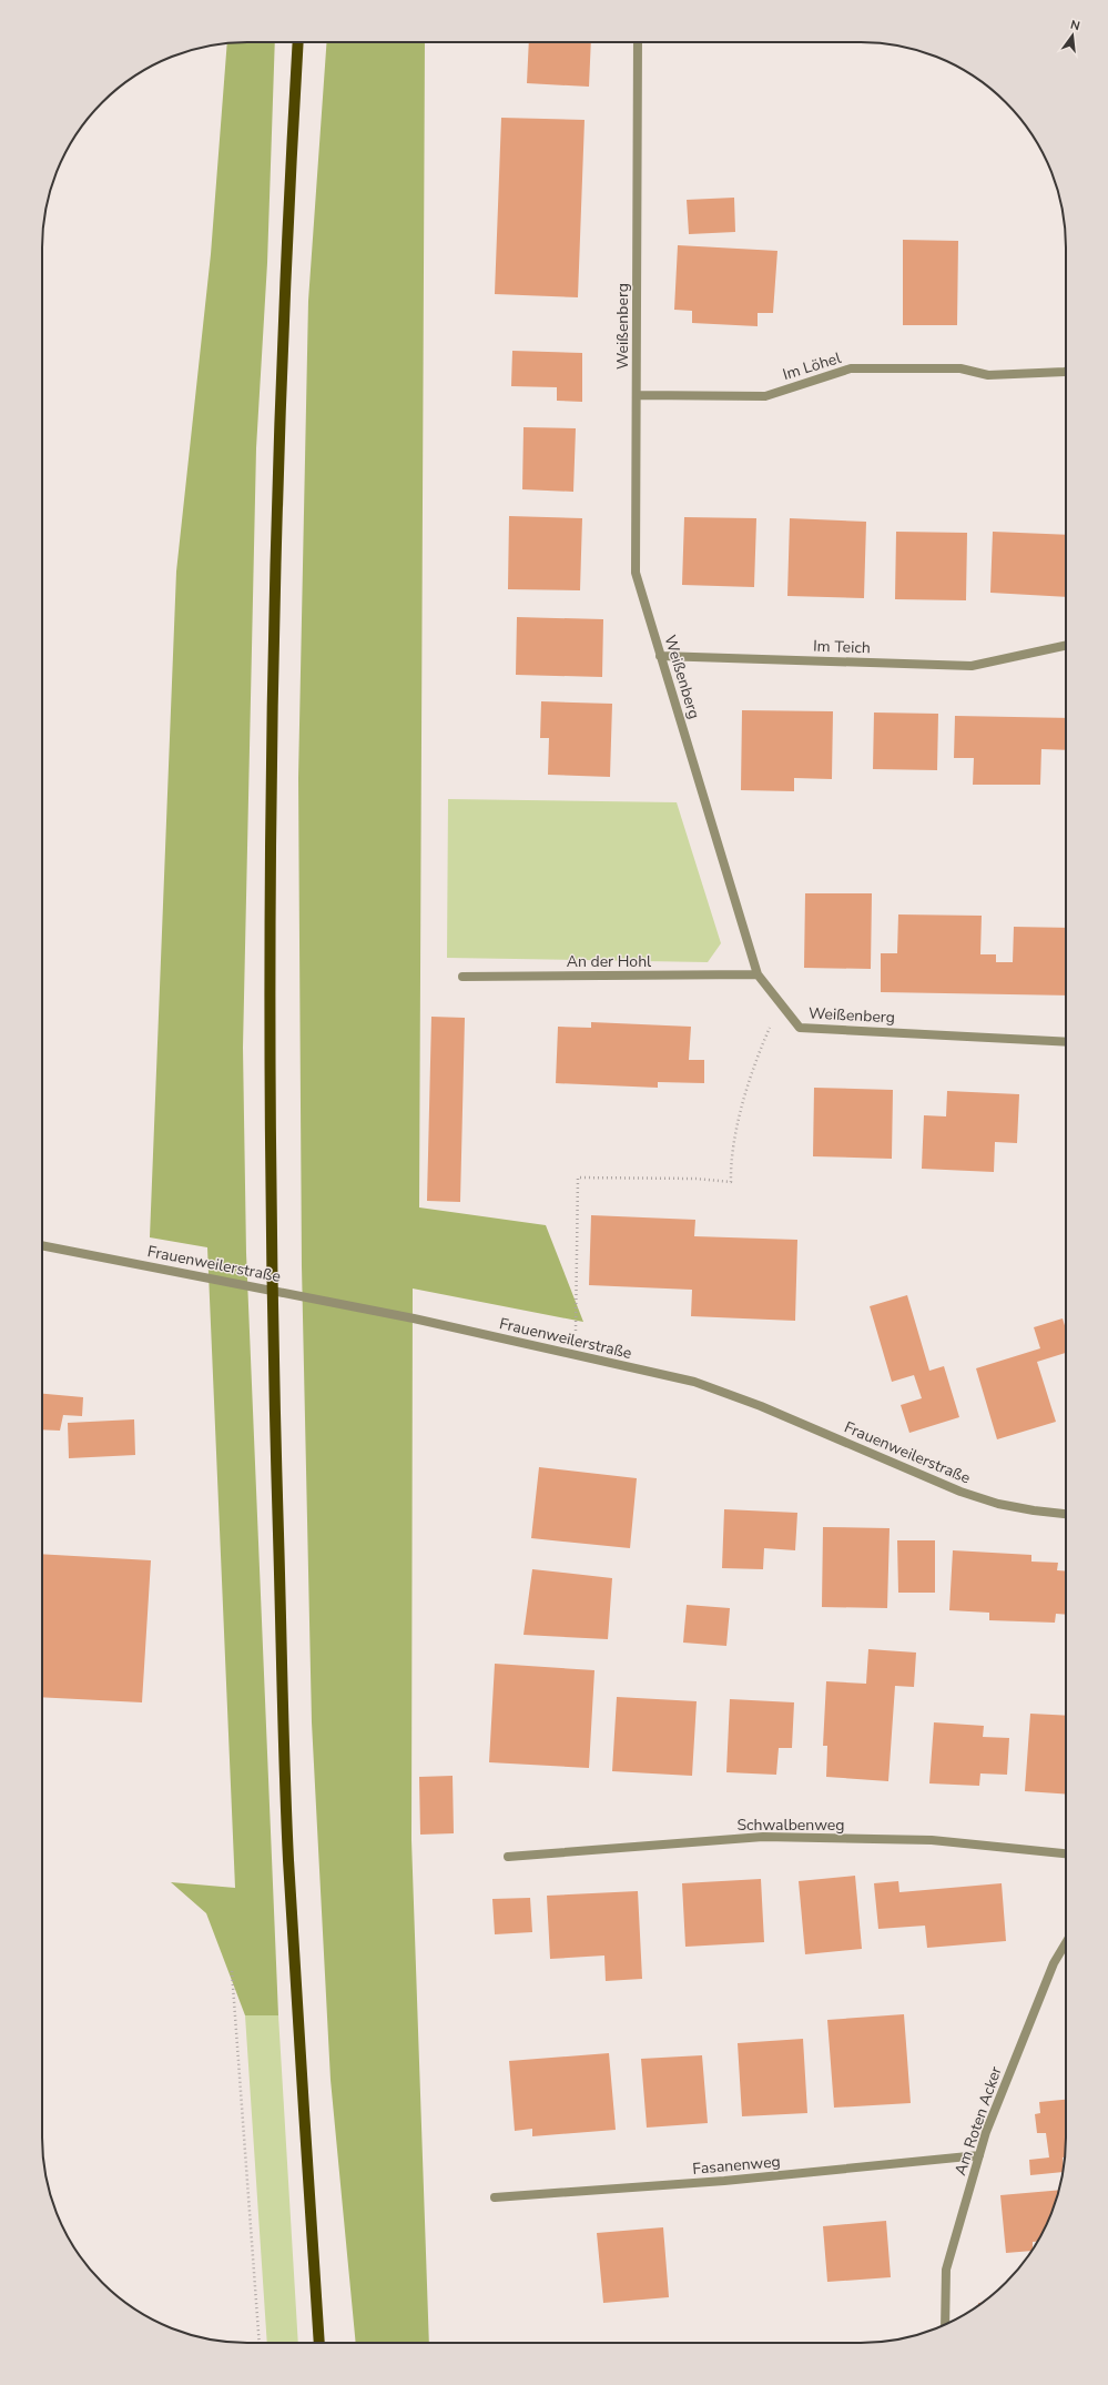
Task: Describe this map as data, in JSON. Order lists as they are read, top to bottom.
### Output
{
  "streets": {
    "street": [
      "Weißenberg",
      "Im Löhel",
      "Im Teich",
      "An der Hohl",
      "Frauenweilerstraße",
      "Schwalbenweg",
      "Am Roten Acker",
      "Fasanenweg"
    ]
  },
  "crossings": [
    ["Weißenberg", "Im Löhel"],
    ["Weißenberg", "Im Teich"],
    ["Weißenberg", "An der Hohl"],
    ["Am Roten Acker", "Fasanenweg"]
  ],
  "north": "top"
}
